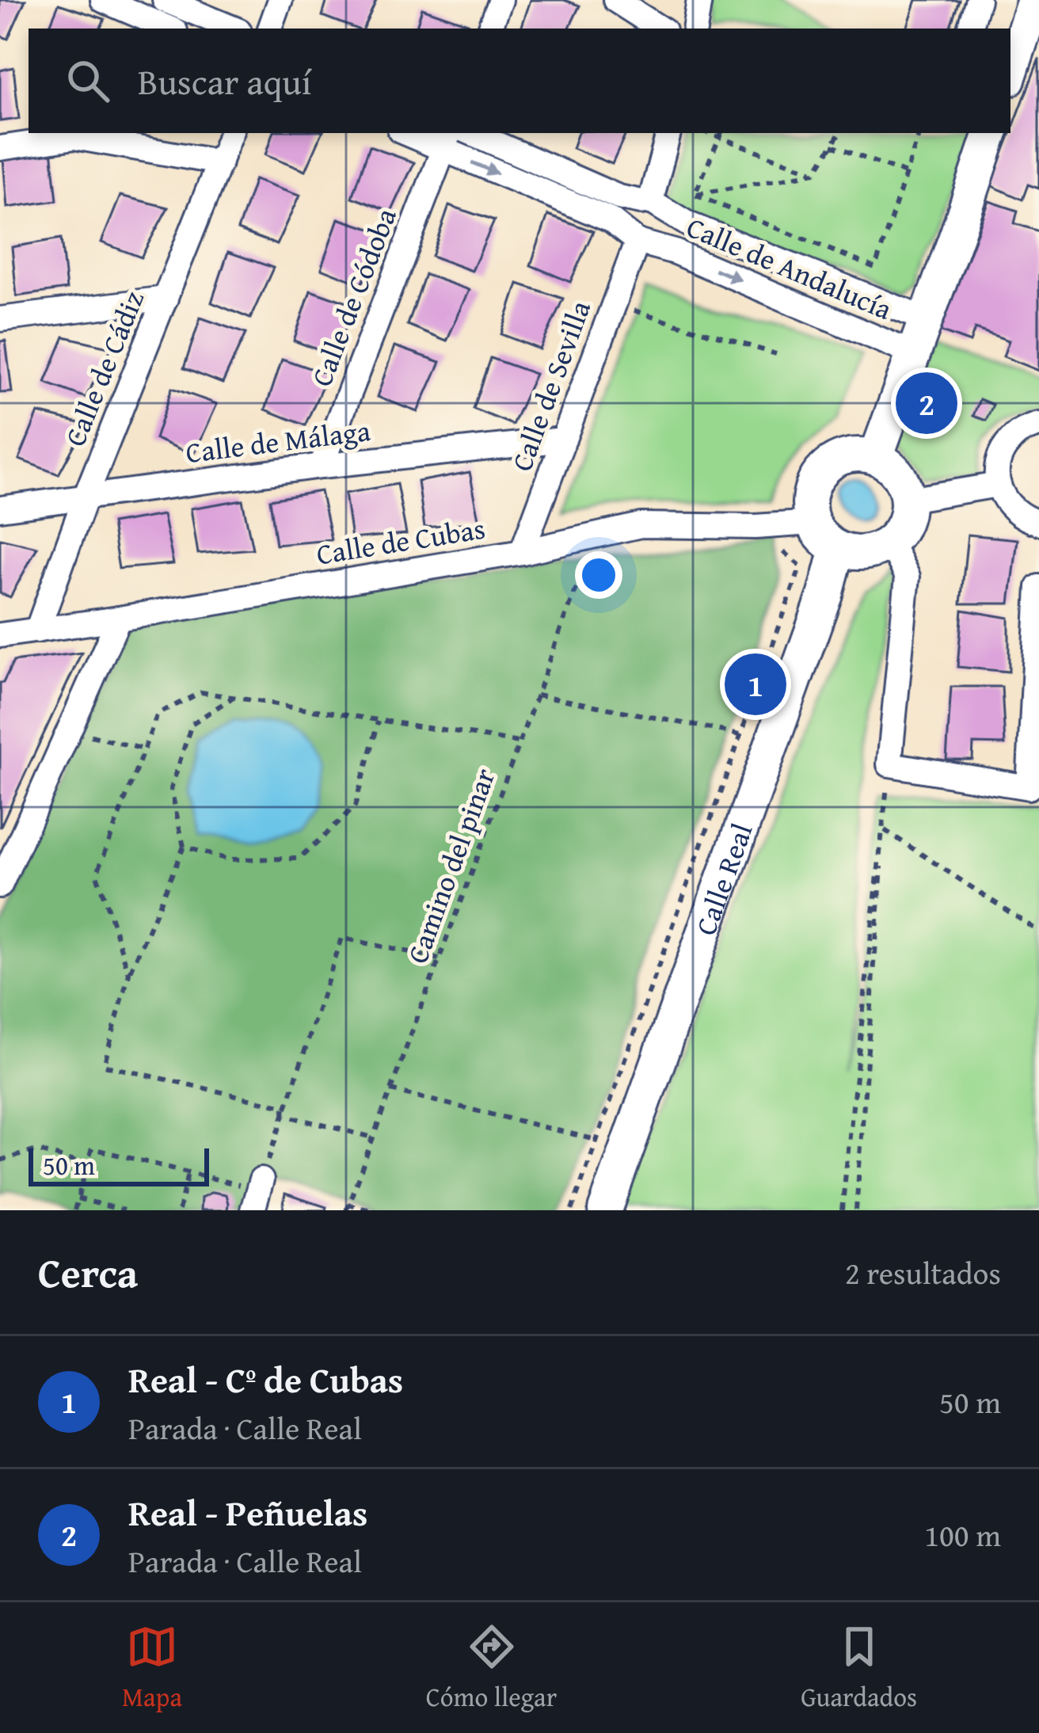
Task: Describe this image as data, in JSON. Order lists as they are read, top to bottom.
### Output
{
  "streets": {
    "street": [
      "Calle de Andalucía",
      "Calle de Códoba",
      "Calle de Cádiz",
      "Calle de Sevilla",
      "Calle de Málaga",
      "Calle de Cubas",
      "Calle Real"
    ],
    "path": ["Camino del pinar"]
  },
  "crossings": [
    ["Calle de Andalucía", "Calle de Códoba"],
    ["Calle de Andalucía", "Calle de Sevilla"],
    ["Calle de Códoba", "Calle de Málaga"],
    ["Calle de Cádiz", "Calle de Málaga"],
    ["Calle de Cádiz", "Calle de Cubas"],
    ["Calle de Sevilla", "Calle de Málaga"],
    ["Calle de Sevilla", "Calle de Cubas"],
    ["Calle de Cubas", "Camino del pinar"],
    ["Calle de Cubas", "Calle Real"]
  ],
  "scale_bar": "50 m",
  "page": {
    "search": "Buscar aquí",
    "pins": ["2", "1"],
    "scale": "50 m",
    "heading": ["Cerca", "2 resultados"],
    "list": [
      {
        "mark": "1",
        "name": "Real - Cº de Cubas",
        "note": "Parada · Calle Real",
        "value": "50 m"
      },
      {
        "mark": "2",
        "name": "Real - Peñuelas",
        "note": "Parada · Calle Real",
        "value": "100 m"
      }
    ],
    "nav": ["Mapa", "Cómo llegar", "Guardados"]
  }
}
